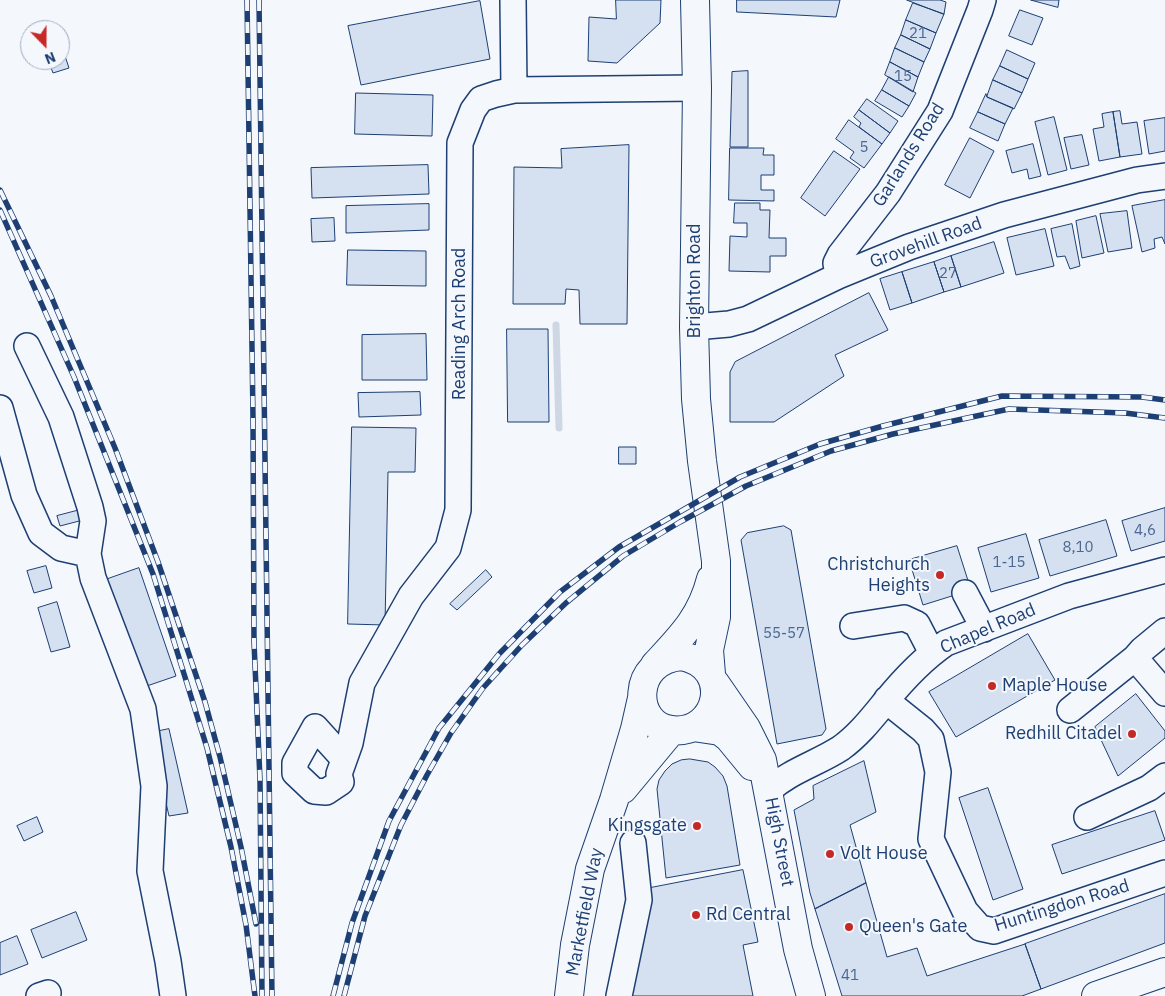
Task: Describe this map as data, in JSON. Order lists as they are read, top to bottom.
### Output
{
  "streets": {
    "main road": ["Brighton Road", "High Street", "Marketfield Way"],
    "street": [
      "Garlands Road",
      "Grovehill Road",
      "Reading Arch Road",
      "Chapel Road",
      "Huntingdon Road"
    ]
  },
  "crossings": [
    ["Garlands Road", "Grovehill Road"],
    ["Grovehill Road", "Brighton Road"],
    ["Brighton Road", "Reading Arch Road"],
    ["Brighton Road", "High Street"],
    ["Brighton Road", "Marketfield Way"],
    ["Chapel Road", "High Street"],
    ["Chapel Road", "Huntingdon Road"],
    ["High Street", "Marketfield Way"]
  ],
  "places": [
    "Christchurch Heights",
    "Maple House",
    "Redhill Citadel",
    "Kingsgate",
    "Volt House",
    "Rd Central",
    "Queen's Gate"
  ],
  "house_numbers": [
    "21",
    "15",
    "5",
    "27",
    "4,6",
    "8,10",
    "1-15",
    "55-57",
    "41"
  ],
  "north": "bottom"
}
